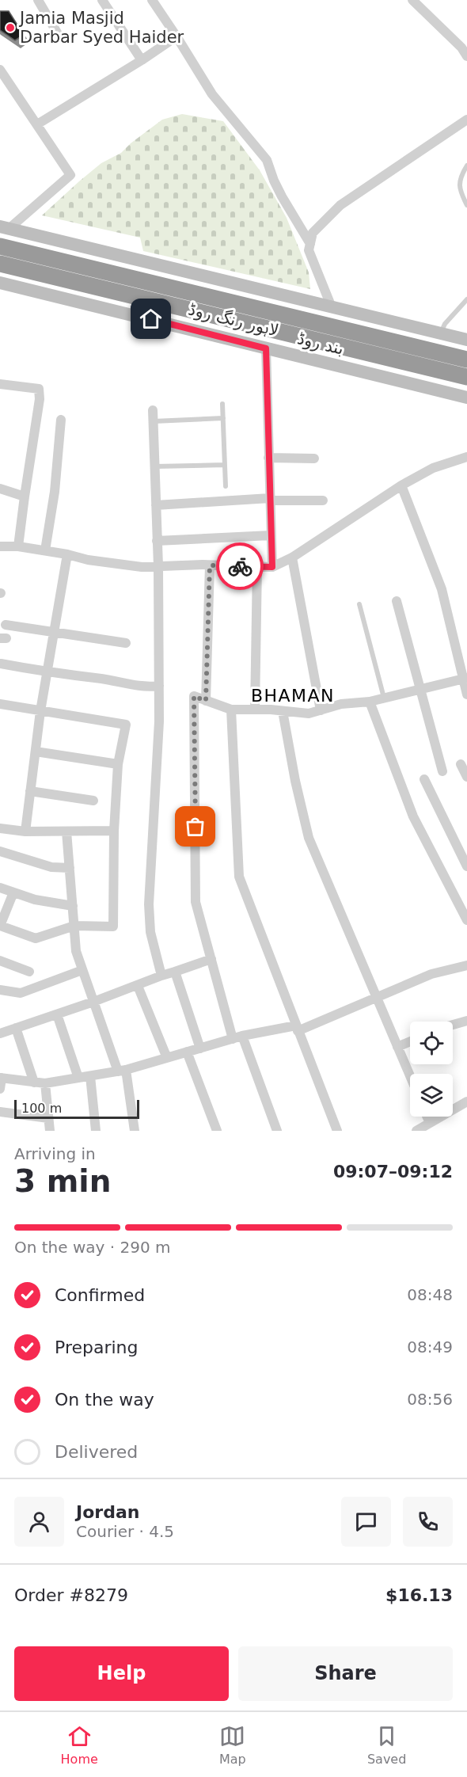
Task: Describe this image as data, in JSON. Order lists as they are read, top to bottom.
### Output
{
  "streets": {
    "highway": ["لاہور رنگ روڈ"],
    "main road": ["بند روڈ"]
  },
  "districts": ["BHAMAN"],
  "places": ["Jamia Masjid Darbar Syed Haider"],
  "scale_bar": "100 m",
  "page": {
    "scale": "100 m",
    "heading": ["3 min", "Arriving in", "09:07–09:12"],
    "panel": [
      "Jordan",
      "Courier · 4.5",
      "Order #8279",
      "$16.13"
    ],
    "bar": "On the way · 290 m",
    "list": [
      ["Confirmed", "08:48"],
      ["Preparing", "08:49"],
      ["On the way", "08:56"],
      "Delivered"
    ],
    "buttons": ["Help", "Share"],
    "tabs": ["Home", "Map", "Saved"]
  }
}
